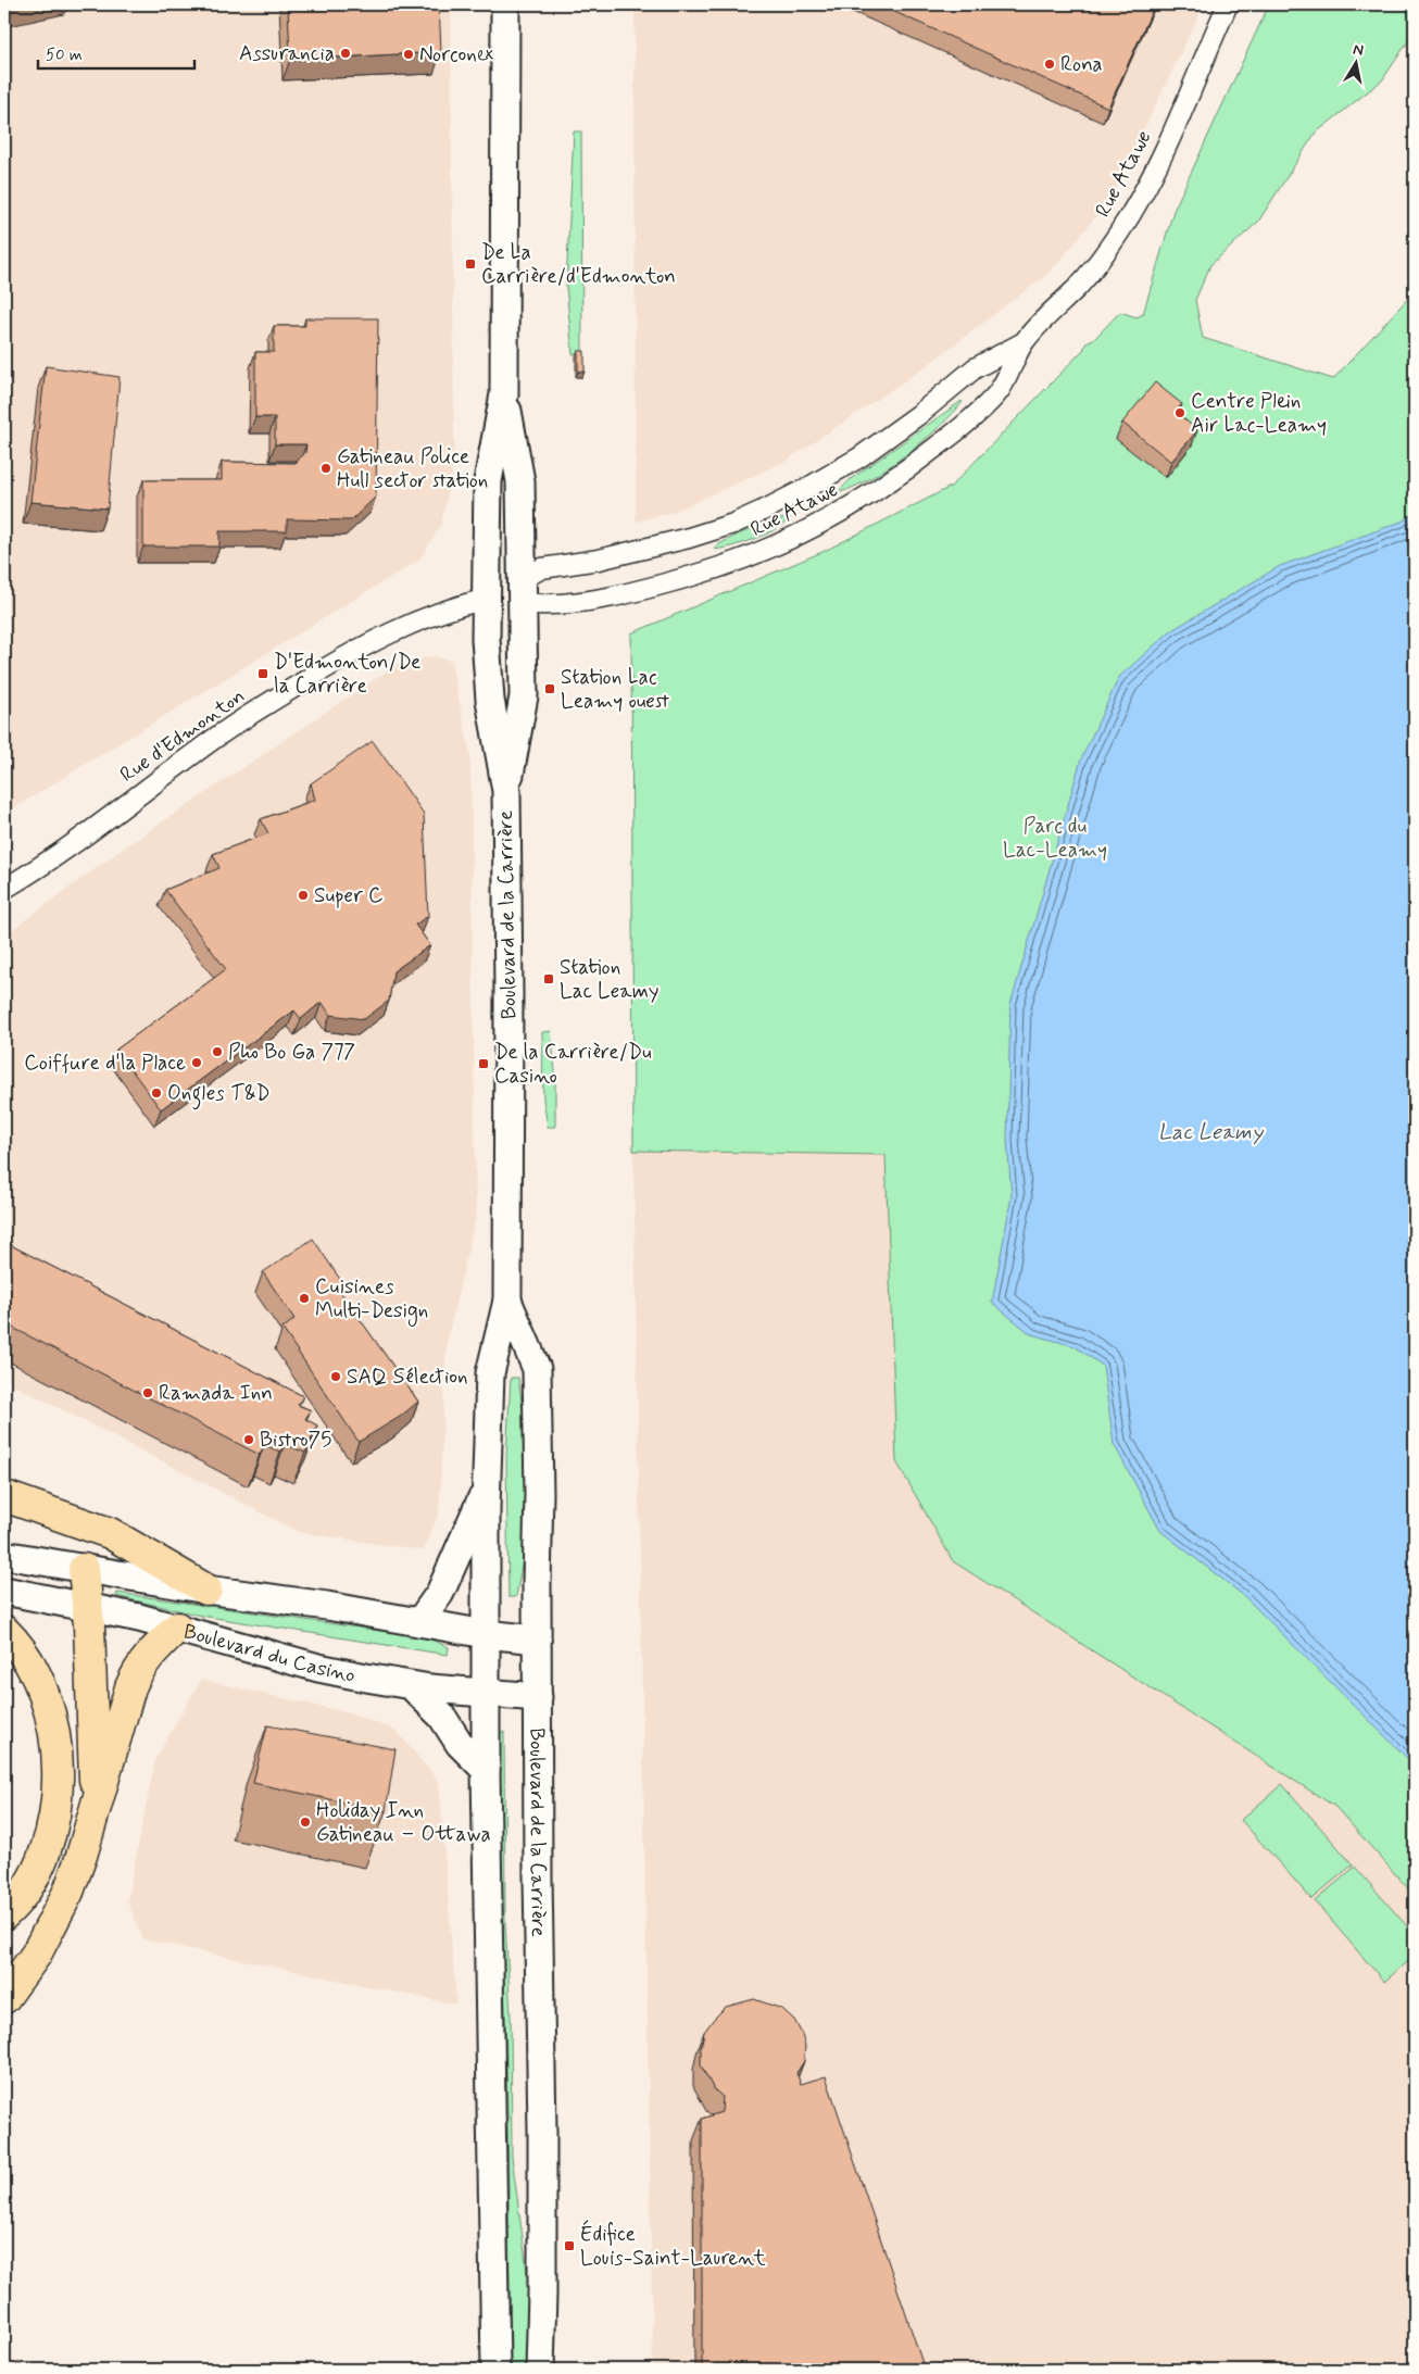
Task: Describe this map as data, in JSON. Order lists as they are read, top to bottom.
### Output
{
  "streets": {
    "main road": ["Boulevard de la Carrière", "Boulevard du Casino"],
    "street": ["Rue Atawe", "Rue d'Edmonton"]
  },
  "crossings": [
    ["Rue Atawe", "Boulevard de la Carrière"],
    ["Rue d'Edmonton", "Boulevard de la Carrière"],
    ["Boulevard de la Carrière", "Boulevard du Casino"]
  ],
  "water": ["Lac Leamy"],
  "parks": ["Parc du Lac-Leamy"],
  "places": {
    "other": [
      "Assurancia",
      "Norconex",
      "Rona",
      "Centre Plein Air Lac-Leamy",
      "Gatineau Police Hull sector station",
      "Super C",
      "Pho Bo Ga 777",
      "Coiffure d'la Place",
      "Ongles T&D",
      "Cuisines Multi-Design",
      "SAQ Sélection",
      "Ramada Inn",
      "Bistro75",
      "Holiday Inn Gatineau – Ottawa"
    ],
    "transit": [
      "De La Carrière/d'Edmonton",
      "D'Edmonton/De la Carrière",
      "Station Lac Leamy ouest",
      "Station Lac Leamy",
      "De la Carrière/Du Casino",
      "Édifice Louis-Saint-Laurent"
    ]
  },
  "scale_bar": "50 m",
  "north": "top"
}
